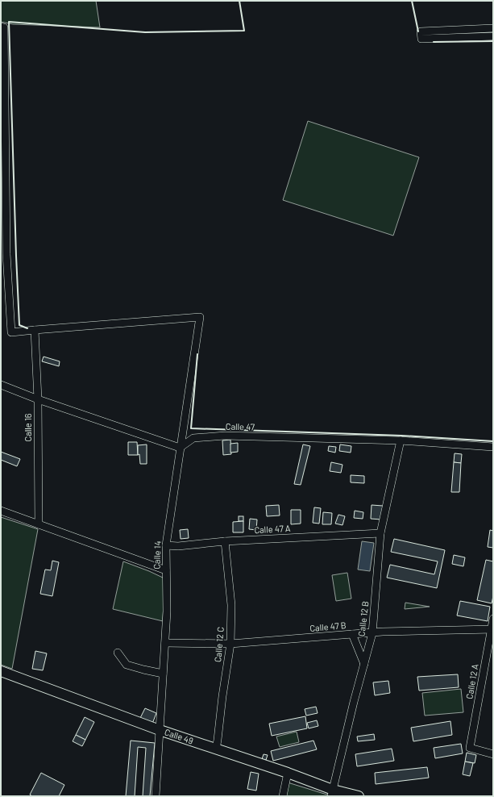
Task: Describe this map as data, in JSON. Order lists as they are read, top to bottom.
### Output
{
  "streets": {
    "street": [
      "Calle 47",
      "Calle 16",
      "Calle 47 A",
      "Calle 14",
      "Calle 12 B",
      "Calle 47 B",
      "Calle 12 C",
      "Calle 12 A",
      "Calle 49"
    ]
  },
  "crossings": [
    ["Calle 47", "Calle 14"],
    ["Calle 47", "Calle 12 B"],
    ["Calle 16", "Calle 14"],
    ["Calle 47 A", "Calle 14"],
    ["Calle 47 A", "Calle 12 B"],
    ["Calle 47 A", "Calle 12 C"],
    ["Calle 14", "Calle 47 B"],
    ["Calle 14", "Calle 49"],
    ["Calle 12 B", "Calle 47 B"],
    ["Calle 12 B", "Calle 49"],
    ["Calle 47 B", "Calle 12 C"],
    ["Calle 47 B", "Calle 12 A"],
    ["Calle 12 C", "Calle 49"]
  ]
}
